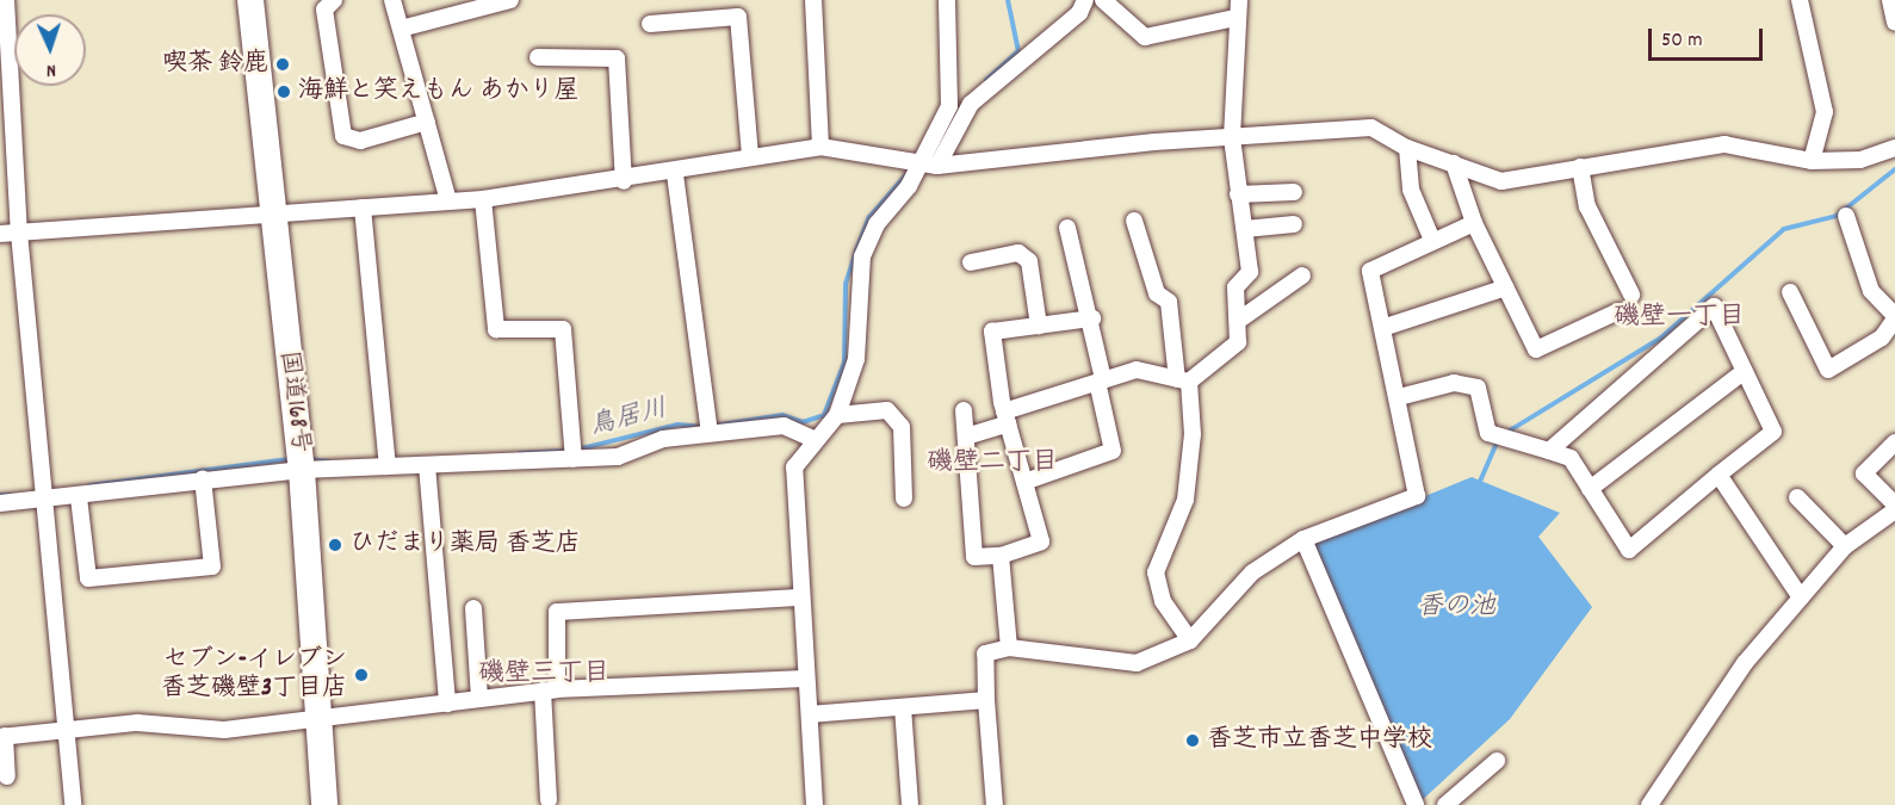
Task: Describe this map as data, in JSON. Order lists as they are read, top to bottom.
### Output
{
  "streets": {
    "highway": ["国道168号"]
  },
  "districts": ["磯壁一丁目", "磯壁二丁目", "磯壁三丁目"],
  "water": ["鳥居川", "香の池"],
  "places": [
    "喫茶 鈴鹿",
    "海鮮と笑えもん あかり屋",
    "ひだまり薬局 香芝店",
    "セブン-イレブン 香芝磯壁3丁目店",
    "香芝市立香芝中学校"
  ],
  "scale_bar": "50 m",
  "north": "bottom"
}
